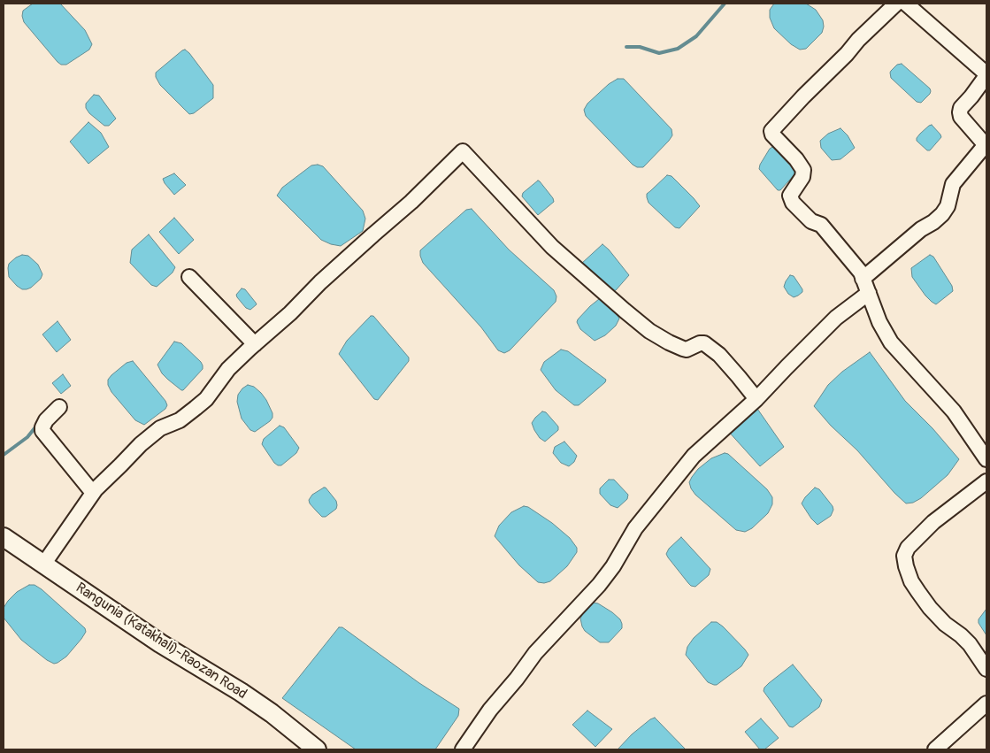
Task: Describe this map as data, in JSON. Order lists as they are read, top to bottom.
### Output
{
  "streets": {
    "main road": ["Rangunia (Katakhali)-Raozan Road"]
  }
}
